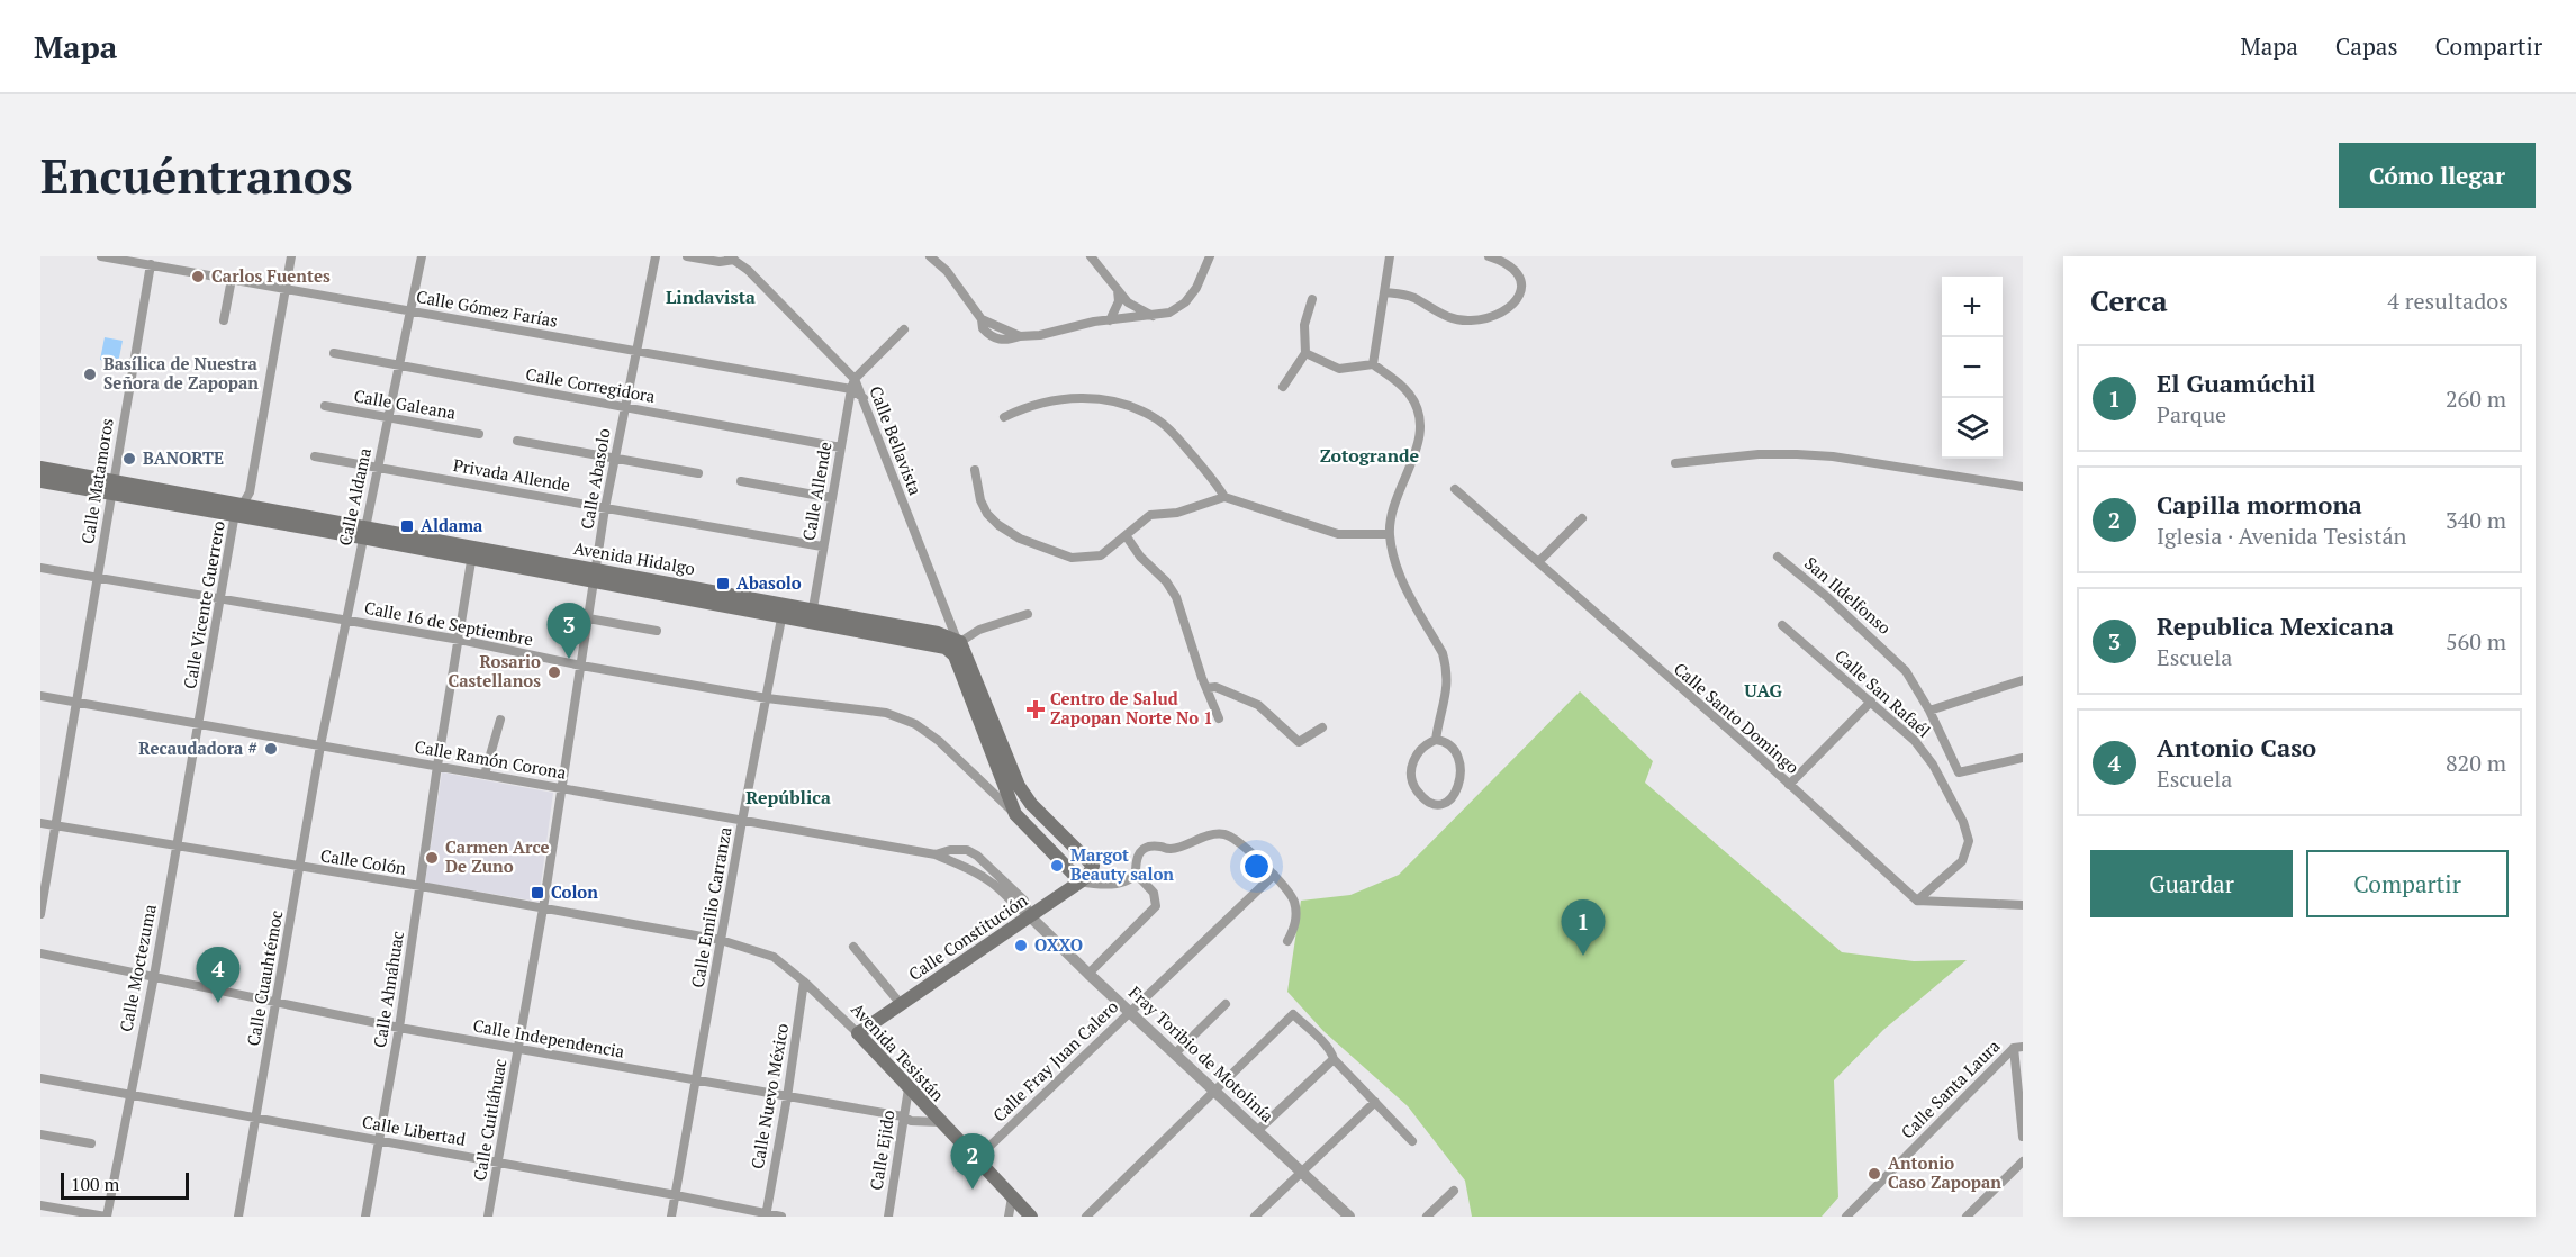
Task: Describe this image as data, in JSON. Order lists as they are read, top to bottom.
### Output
{
  "streets": {
    "main road": ["Avenida Hidalgo", "Calle Constitución", "Avenida Tesistán"],
    "street": [
      "Calle Gómez Farías",
      "Calle Corregidora",
      "Calle Galeana",
      "Calle Bellavista",
      "Privada Allende",
      "Calle Abasolo",
      "Calle Matamoros",
      "Calle Allende",
      "Calle Aldama",
      "San Ildelfonso",
      "Calle Vicente Guerrero",
      "Calle 16 de Septiembre",
      "Calle San Rafaél",
      "Calle Santo Domingo",
      "Calle Ramón Corona",
      "Calle Colón",
      "Calle Emilio Carranza",
      "Calle Moctezuma",
      "Calle Cuauhtémoc",
      "Calle Ahnáhuac",
      "Calle Independencia",
      "Fray Toribio de Motolinía",
      "Calle Fray Juan Calero",
      "Calle Santa Laura",
      "Calle Nuevo México",
      "Calle Cuitláhuac",
      "Calle Libertad",
      "Calle Ejido"
    ]
  },
  "crossings": [
    ["Calle Gómez Farías", "Calle Bellavista"],
    ["Calle Gómez Farías", "Calle Abasolo"],
    ["Calle Gómez Farías", "Calle Matamoros"],
    ["Calle Gómez Farías", "Calle Allende"],
    ["Calle Gómez Farías", "Calle Aldama"],
    ["Calle Gómez Farías", "Calle Vicente Guerrero"],
    ["Calle Corregidora", "Calle Abasolo"],
    ["Calle Corregidora", "Calle Allende"],
    ["Calle Corregidora", "Calle Aldama"],
    ["Calle Galeana", "Calle Aldama"],
    ["Calle Bellavista", "Calle Allende"],
    ["Calle Bellavista", "Avenida Hidalgo"],
    ["Privada Allende", "Calle Abasolo"],
    ["Privada Allende", "Calle Allende"],
    ["Privada Allende", "Calle Aldama"],
    ["Calle Abasolo", "Avenida Hidalgo"],
    ["Calle Abasolo", "Calle 16 de Septiembre"],
    ["Calle Abasolo", "Calle Ramón Corona"],
    ["Calle Abasolo", "Calle Cuitláhuac"],
    ["Calle Matamoros", "Avenida Hidalgo"],
    ["Calle Matamoros", "Calle 16 de Septiembre"],
    ["Calle Matamoros", "Calle Ramón Corona"],
    ["Calle Matamoros", "Calle Colón"],
    ["Calle Allende", "Avenida Hidalgo"],
    ["Calle Aldama", "Avenida Hidalgo"],
    ["Calle Aldama", "Calle 16 de Septiembre"],
    ["Calle Aldama", "Calle Ramón Corona"],
    ["Calle Aldama", "Calle Cuauhtémoc"],
    ["Avenida Hidalgo", "Calle Vicente Guerrero"],
    ["Avenida Hidalgo", "Calle 16 de Septiembre"],
    ["Avenida Hidalgo", "Calle Emilio Carranza"],
    ["Avenida Hidalgo", "Calle Constitución"],
    ["Avenida Hidalgo", "Calle Ahnáhuac"],
    ["Calle Vicente Guerrero", "Calle 16 de Septiembre"],
    ["Calle Vicente Guerrero", "Calle Ramón Corona"],
    ["Calle Vicente Guerrero", "Calle Moctezuma"],
    ["Calle 16 de Septiembre", "Calle Emilio Carranza"],
    ["Calle 16 de Septiembre", "Calle Ahnáhuac"],
    ["Calle San Rafaél", "Calle Santo Domingo"],
    ["Calle Ramón Corona", "Calle Emilio Carranza"],
    ["Calle Ramón Corona", "Calle Constitución"],
    ["Calle Ramón Corona", "Calle Moctezuma"],
    ["Calle Ramón Corona", "Calle Cuauhtémoc"],
    ["Calle Ramón Corona", "Calle Ahnáhuac"],
    ["Calle Ramón Corona", "Fray Toribio de Motolinía"],
    ["Calle Ramón Corona", "Calle Cuitláhuac"],
    ["Calle Colón", "Calle Emilio Carranza"],
    ["Calle Colón", "Calle Moctezuma"],
    ["Calle Colón", "Calle Cuauhtémoc"],
    ["Calle Colón", "Calle Ahnáhuac"],
    ["Calle Colón", "Avenida Tesistán"],
    ["Calle Colón", "Calle Cuitláhuac"],
    ["Calle Emilio Carranza", "Calle Independencia"],
    ["Calle Emilio Carranza", "Avenida Tesistán"],
    ["Calle Emilio Carranza", "Calle Libertad"],
    ["Calle Constitución", "Avenida Tesistán"],
    ["Calle Constitución", "Fray Toribio de Motolinía"],
    ["Calle Moctezuma", "Calle Independencia"],
    ["Calle Moctezuma", "Calle Libertad"],
    ["Calle Cuauhtémoc", "Calle Independencia"],
    ["Calle Cuauhtémoc", "Calle Libertad"],
    ["Calle Ahnáhuac", "Calle Independencia"],
    ["Calle Ahnáhuac", "Calle Libertad"],
    ["Calle Independencia", "Avenida Tesistán"],
    ["Calle Independencia", "Calle Nuevo México"],
    ["Calle Independencia", "Calle Cuitláhuac"],
    ["Calle Independencia", "Calle Ejido"],
    ["Avenida Tesistán", "Calle Fray Juan Calero"],
    ["Avenida Tesistán", "Calle Nuevo México"],
    ["Avenida Tesistán", "Calle Ejido"],
    ["Fray Toribio de Motolinía", "Calle Fray Juan Calero"],
    ["Calle Nuevo México", "Calle Libertad"],
    ["Calle Cuitláhuac", "Calle Libertad"]
  ],
  "districts": [
    "Lindavista",
    "Zotogrande",
    "UAG",
    "República"
  ],
  "places": {
    "other": [
      "Carlos Fuentes",
      "Basílica de Nuestra Señora de Zapopan",
      "BANORTE",
      "Rosario Castellanos",
      "Recaudadora #",
      "Carmen Arce De Zuno",
      "Margot Beauty salon",
      "OXXO",
      "Antonio Caso Zapopan"
    ],
    "transit": ["Aldama", "Abasolo", "Colon"],
    "health": ["Centro de Salud Zapopan Norte No 1"]
  },
  "scale_bar": "100 m",
  "page": {
    "header": "Mapa",
    "nav": ["Mapa", "Capas", "Compartir"],
    "buttons": [
      "Cómo llegar",
      ["Guardar", "Compartir"]
    ],
    "title": "Encuéntranos",
    "heading": ["Cerca", "4 resultados"],
    "map_buttons": ["+", "−"],
    "list": [
      {
        "mark": "1",
        "name": "El Guamúchil",
        "note": "Parque",
        "value": "260 m"
      },
      {
        "mark": "2",
        "name": "Capilla mormona",
        "note": "Iglesia · Avenida Tesistán",
        "value": "340 m"
      },
      {
        "mark": "3",
        "name": "Republica Mexicana",
        "note": "Escuela",
        "value": "560 m"
      },
      {
        "mark": "4",
        "name": "Antonio Caso",
        "note": "Escuela",
        "value": "820 m"
      }
    ],
    "pins": [
      "3",
      "1",
      "4",
      "2"
    ],
    "scale": "100 m"
  }
}
